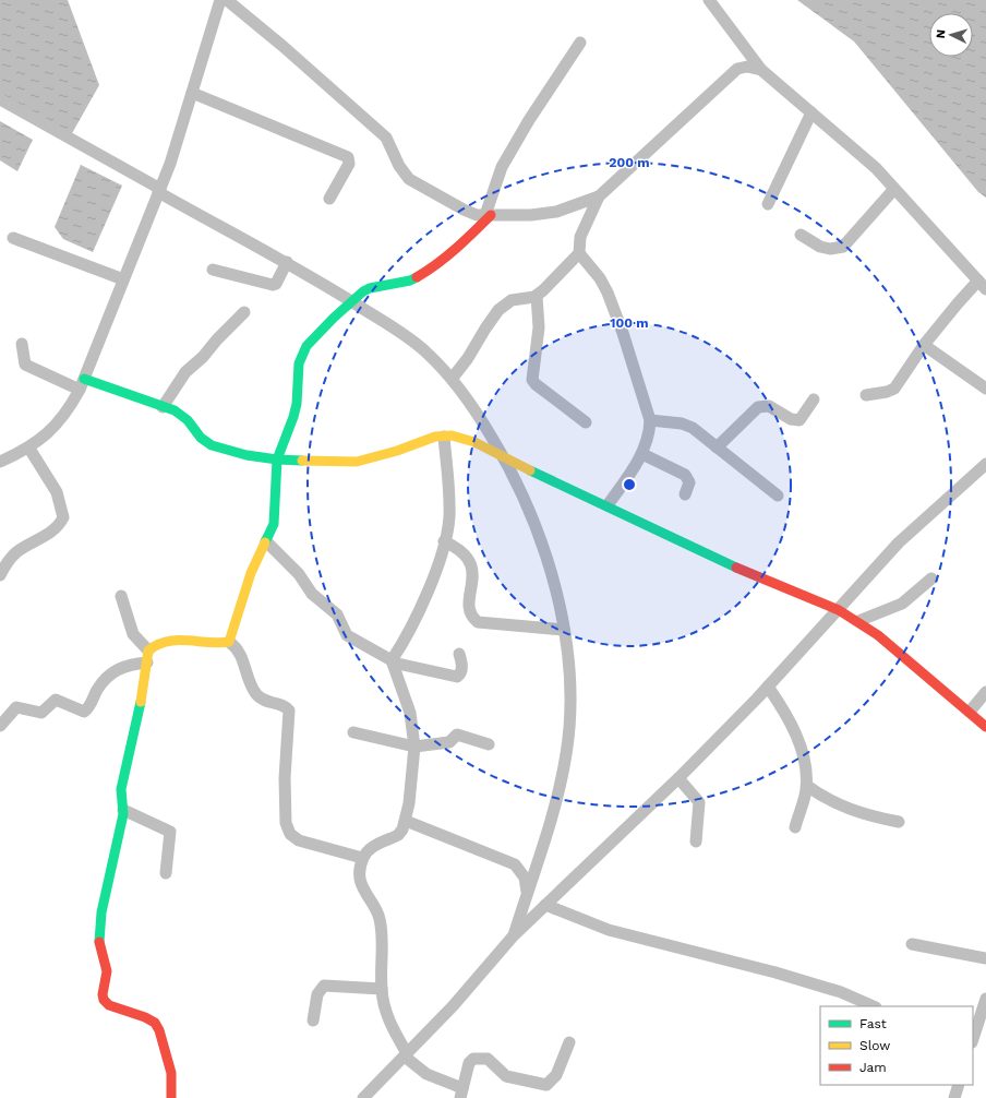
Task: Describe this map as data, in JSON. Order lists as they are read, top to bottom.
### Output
{
  "legend": ["Fast", "Slow", "Jam"],
  "north": "left",
  "rings": ["200 m", "100 m"]
}
